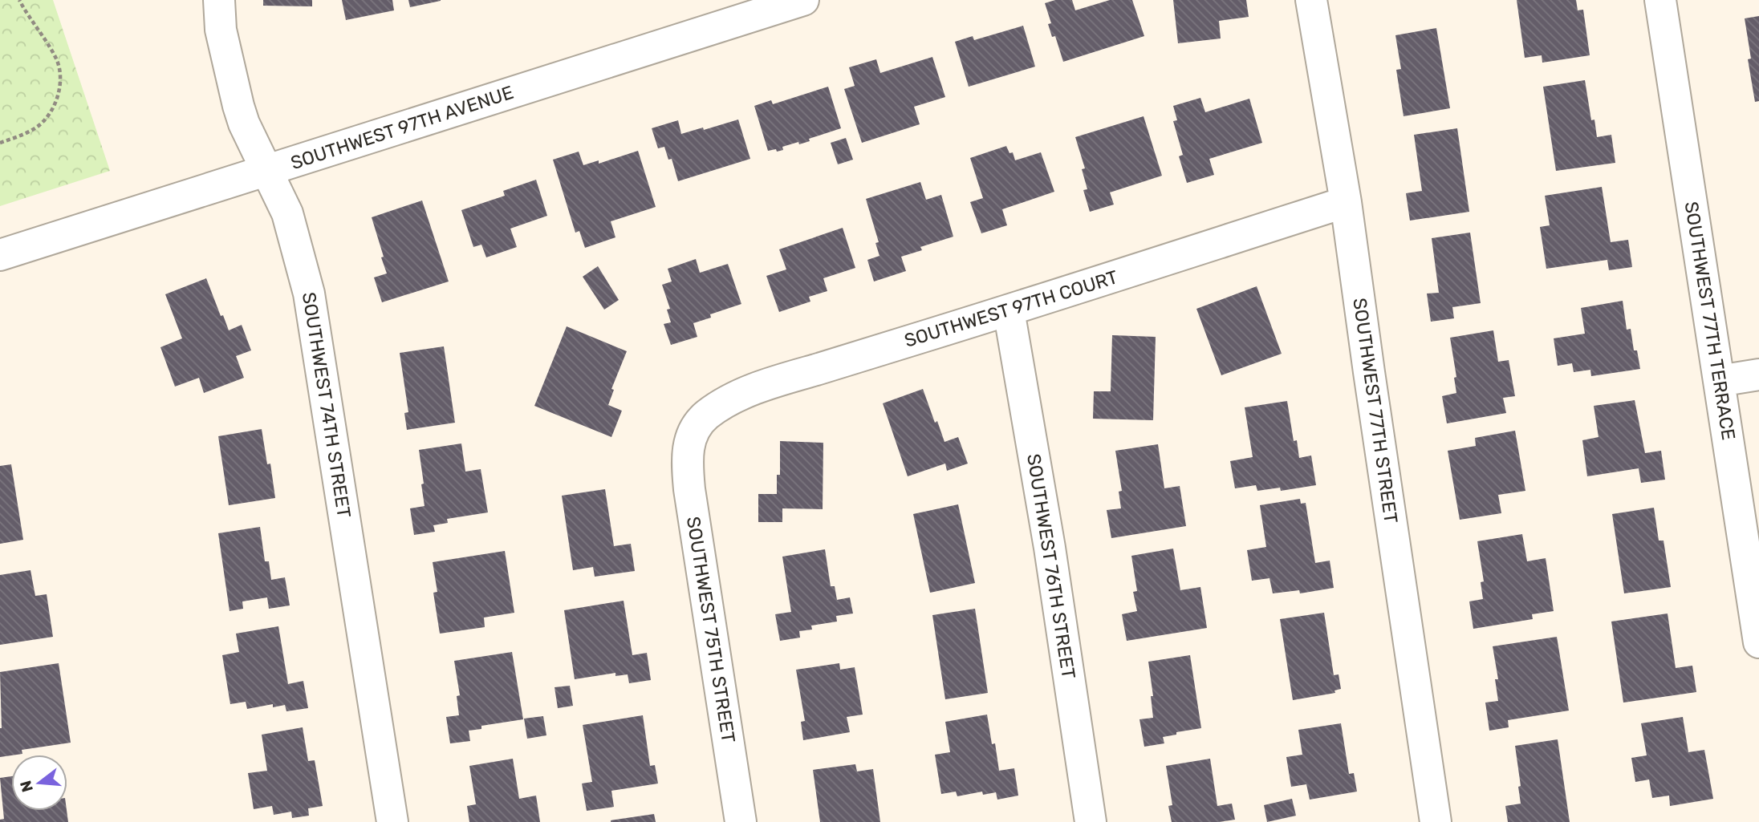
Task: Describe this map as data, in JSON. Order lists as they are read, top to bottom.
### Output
{
  "streets": {
    "street": [
      "SOUTHWEST 97TH AVENUE",
      "SOUTHWEST 97TH COURT",
      "SOUTHWEST 77TH TERRACE",
      "SOUTHWEST 74TH STREET",
      "SOUTHWEST 77TH STREET",
      "SOUTHWEST 76TH STREET",
      "SOUTHWEST 75TH STREET"
    ]
  },
  "crossings": [
    ["SOUTHWEST 97TH AVENUE", "SOUTHWEST 74TH STREET"],
    ["SOUTHWEST 97TH COURT", "SOUTHWEST 77TH STREET"],
    ["SOUTHWEST 97TH COURT", "SOUTHWEST 76TH STREET"],
    ["SOUTHWEST 97TH COURT", "SOUTHWEST 75TH STREET"]
  ],
  "north": "left"
}
